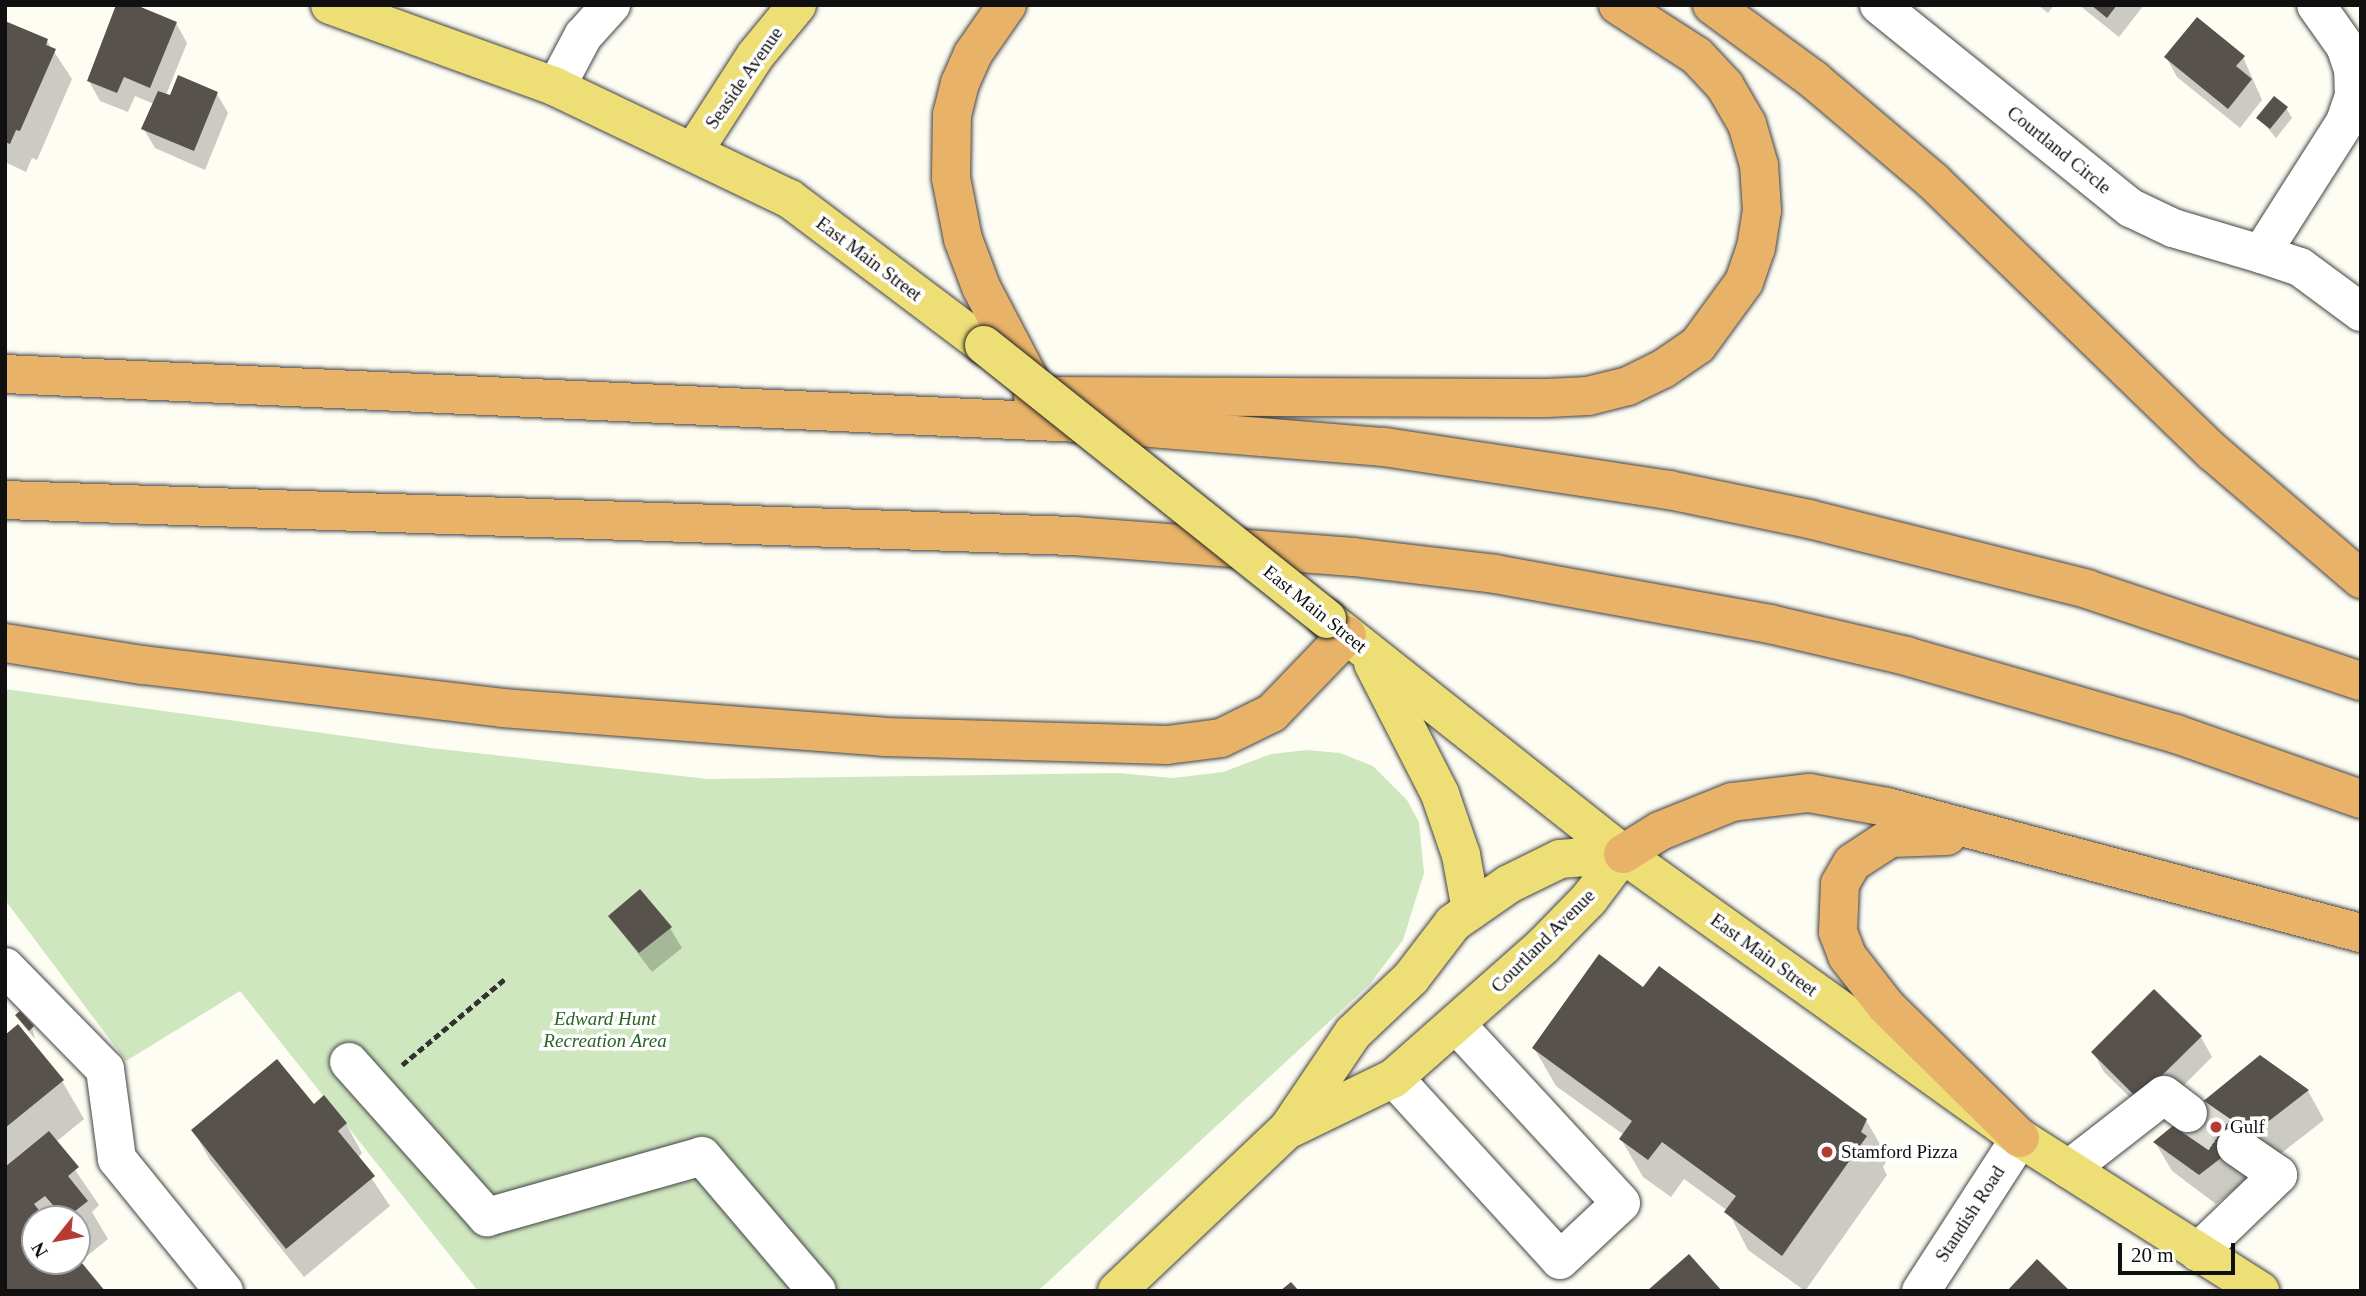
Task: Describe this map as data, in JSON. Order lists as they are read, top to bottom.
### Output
{
  "streets": {
    "main road": ["Seaside Avenue", "East Main Street", "Courtland Avenue"],
    "street": ["Courtland Circle", "Standish Road"]
  },
  "crossings": [
    ["Seaside Avenue", "East Main Street"],
    ["East Main Street", "Courtland Avenue"],
    ["East Main Street", "Standish Road"]
  ],
  "parks": ["Edward Hunt Recreation Area"],
  "places": ["Gulf", "Stamford Pizza"],
  "scale_bar": "20 m",
  "north": "bottom left"
}
